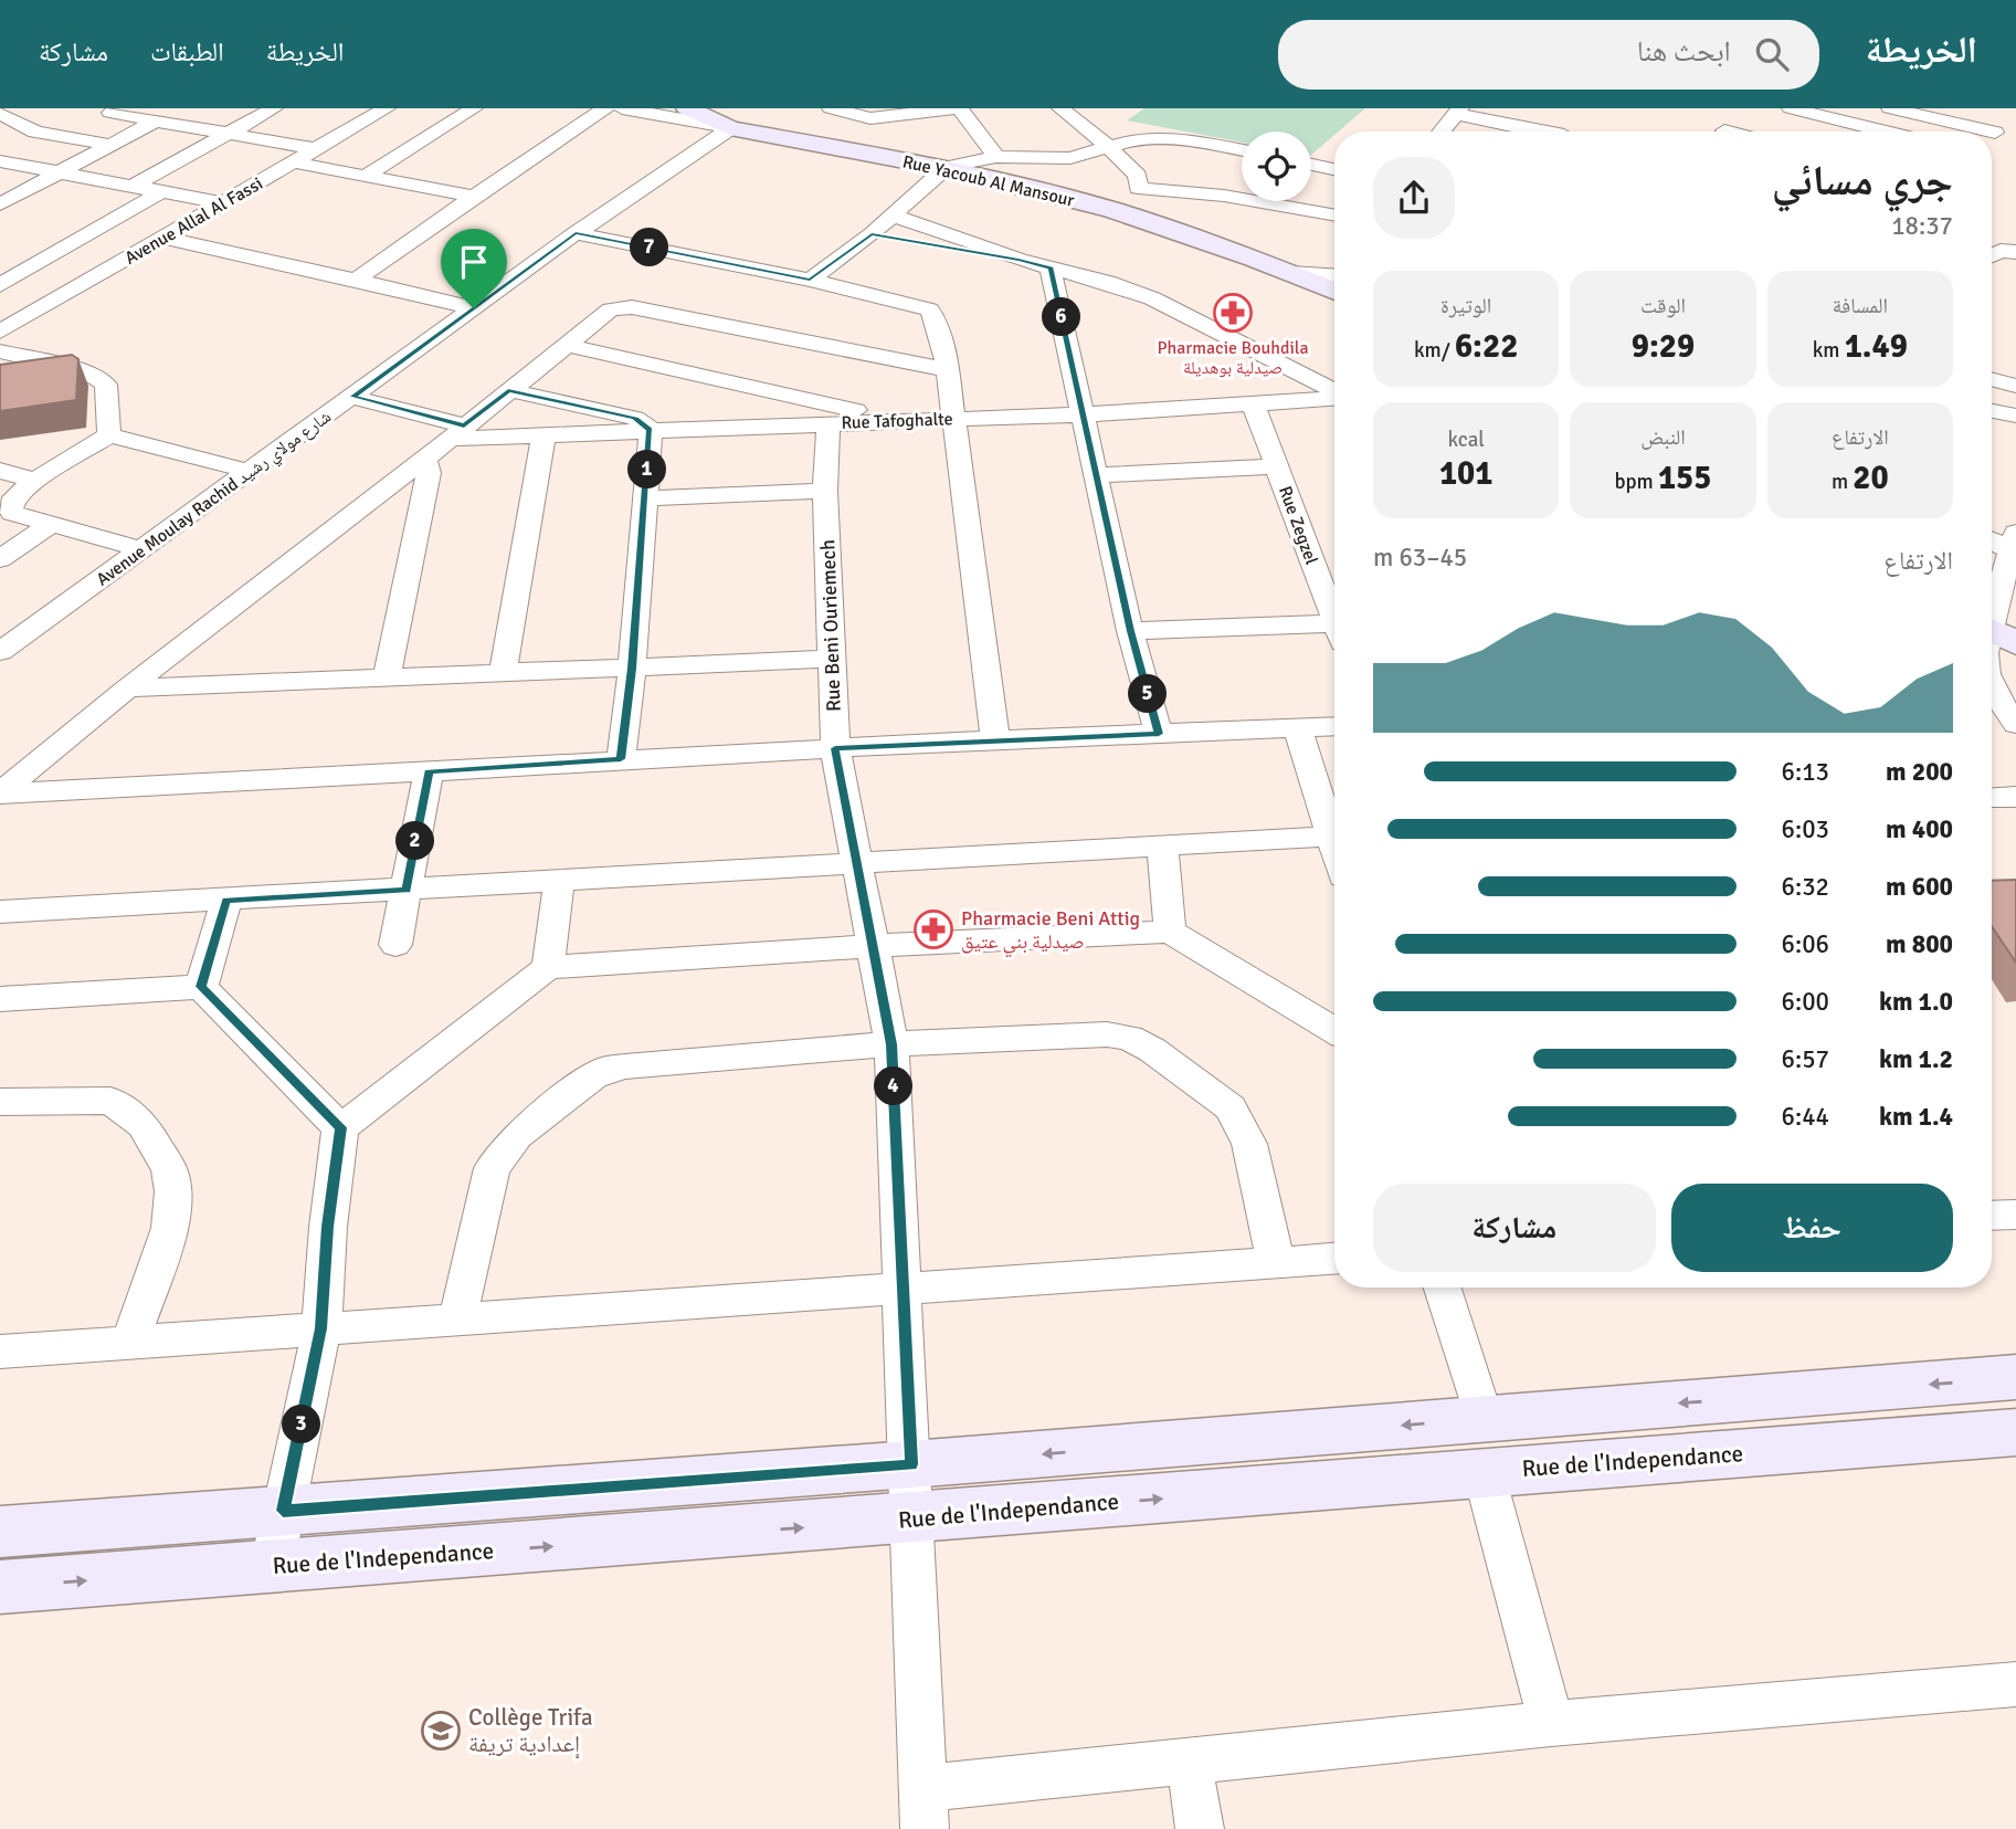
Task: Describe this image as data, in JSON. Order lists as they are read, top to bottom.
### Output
{
  "streets": {
    "main road": ["Rue Yacoub Al Mansour", "Rue de l'Independance"],
    "street": [
      "Avenue Allal Al Fassi",
      "Rue Tafoghalte",
      "Avenue Moulay Rachid شارع مولاي رشيد",
      "Rue Zegzel",
      "Rue Beni Ouriemech"
    ]
  },
  "crossings": [
    ["Rue Yacoub Al Mansour", "Avenue Moulay Rachid شارع مولاي رشيد"],
    ["Rue Tafoghalte", "Avenue Moulay Rachid شارع مولاي رشيد"],
    ["Rue Tafoghalte", "Rue Zegzel"],
    ["Rue Tafoghalte", "Rue Beni Ouriemech"],
    ["Rue Beni Ouriemech", "Rue de l'Independance"]
  ],
  "places": {
    "pharmacy": ["Pharmacie Bouhdila صيدلية بوهديلة", "Pharmacie Beni Attig صيدلية بني عتيق"],
    "school or university": ["Collège Trifa إعدادية تريفة"]
  },
  "page": {
    "header": "الخريطة",
    "search": "ابحث هنا",
    "nav": ["الخريطة", "الطبقات", "مشاركة"],
    "heading": ["جري مسائي", "18:37"],
    "pins": [
      "7",
      "6",
      "1",
      "5",
      "2",
      "4",
      "3"
    ],
    "stats": [
      ["المسافة", "1.49 km"],
      ["الوقت", "9:29"],
      ["الوتيرة", "6:22 /km"],
      ["الارتفاع", "20 m"],
      ["النبض", "155 bpm"],
      ["kcal", "101"]
    ],
    "chart": ["الارتفاع", "45–63 m"],
    "list": [
      {
        "name": "200 m",
        "note": "6:13"
      },
      {
        "name": "400 m",
        "note": "6:03"
      },
      {
        "name": "600 m",
        "note": "6:32"
      },
      {
        "name": "800 m",
        "note": "6:06"
      },
      {
        "name": "1.0 km",
        "note": "6:00"
      },
      {
        "name": "1.2 km",
        "note": "6:57"
      },
      {
        "name": "1.4 km",
        "note": "6:44"
      }
    ],
    "buttons": ["حفظ", "مشاركة"]
  }
}
